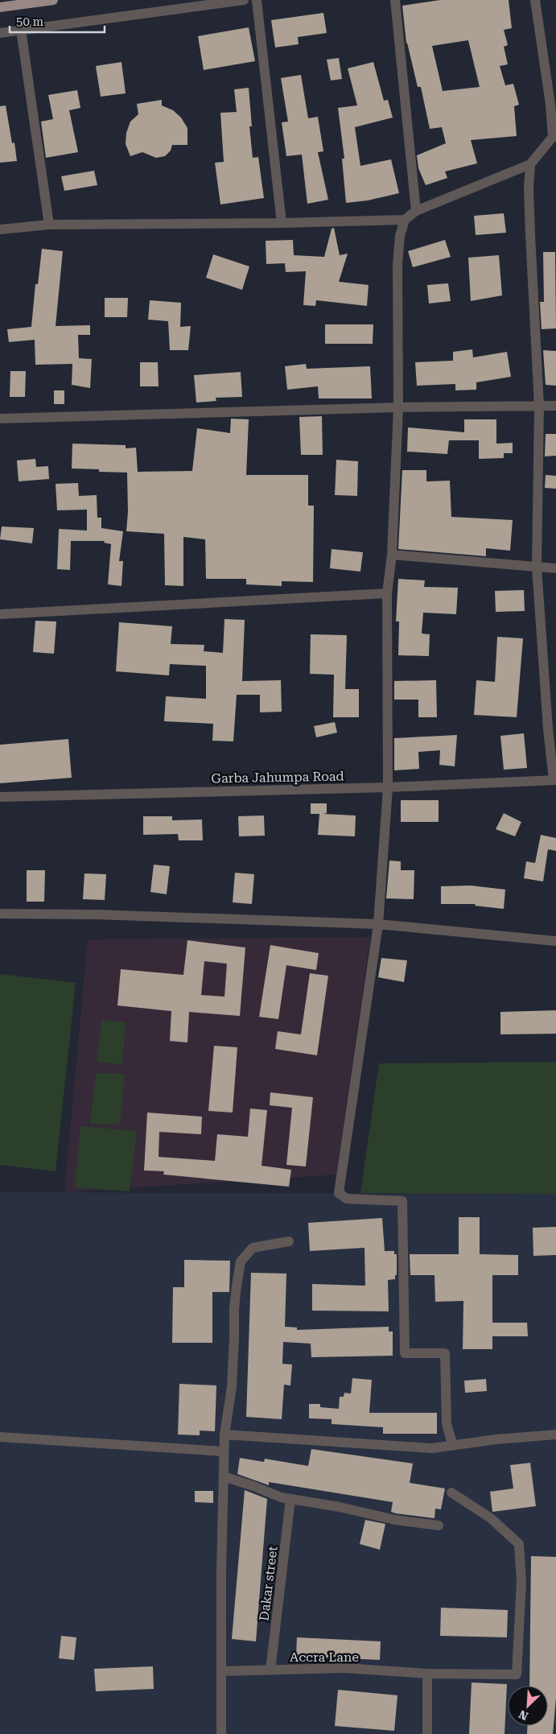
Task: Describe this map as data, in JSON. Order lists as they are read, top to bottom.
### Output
{
  "streets": {
    "street": ["Garba Jahumpa Road", "Dakar street", "Accra Lane"]
  },
  "crossings": [
    ["Dakar street", "Accra Lane"]
  ],
  "scale_bar": "50 m",
  "north": "bottom left"
}
